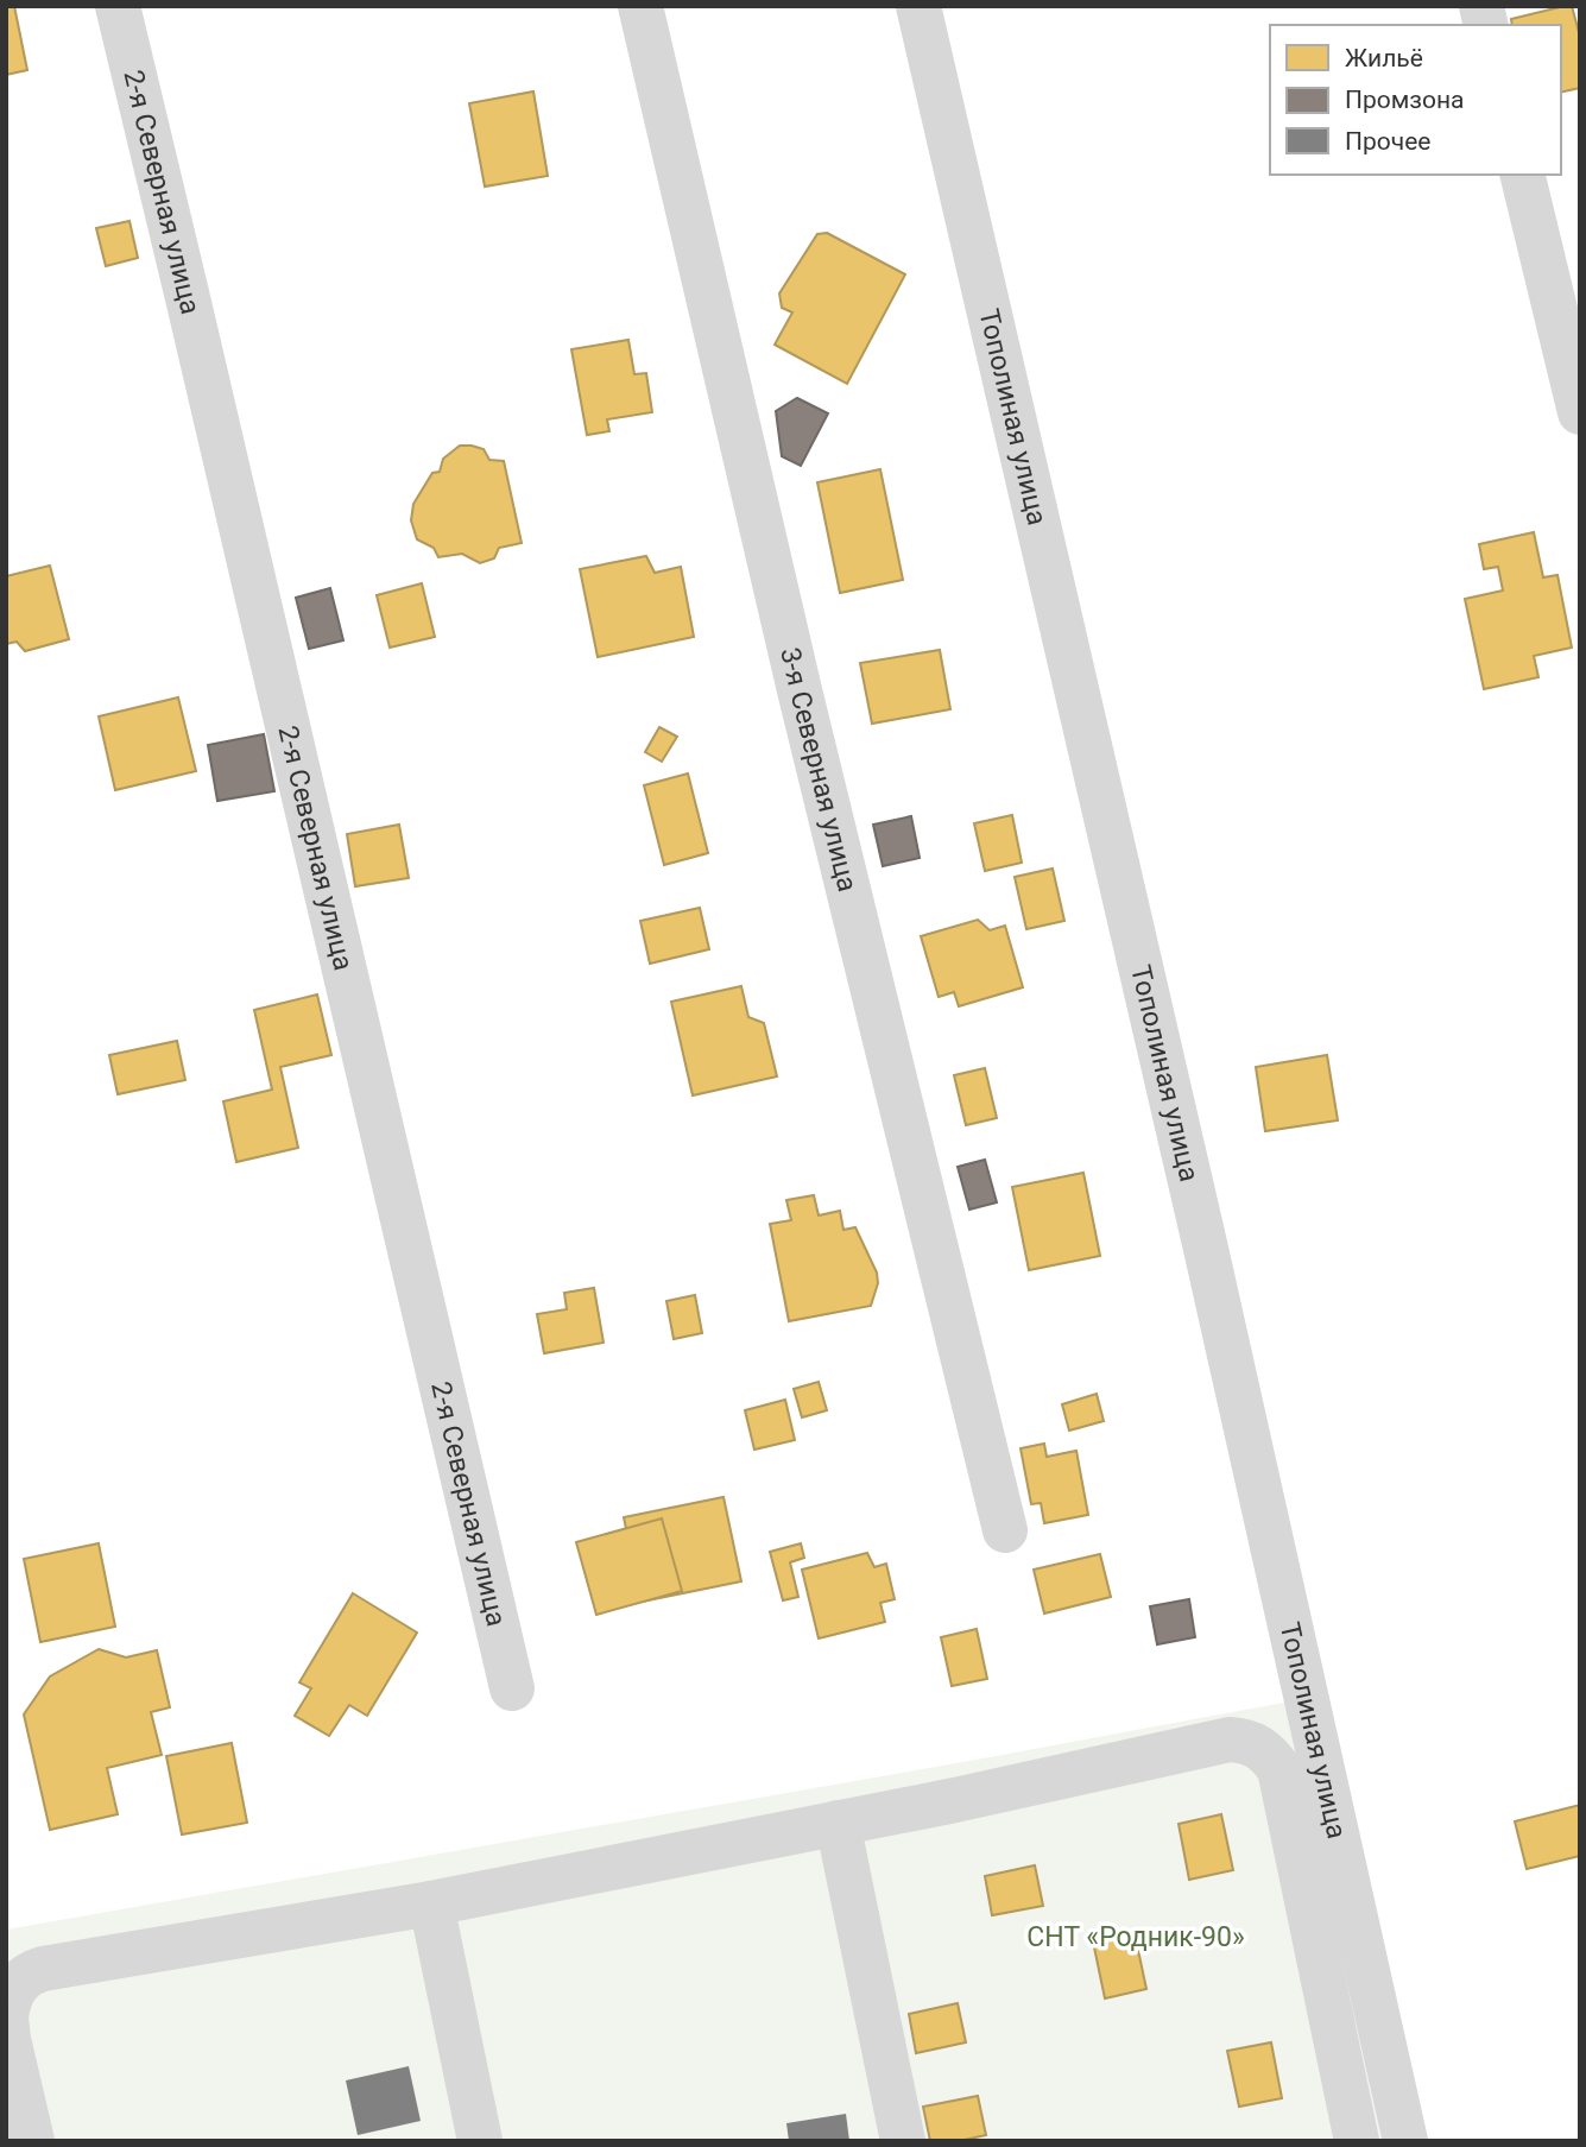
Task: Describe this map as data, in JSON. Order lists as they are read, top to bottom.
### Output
{
  "streets": {
    "street": ["2-я Северная улица", "Тополиная улица", "3-я Северная улица"]
  },
  "parks": ["СНТ «Родник-90»"],
  "legend": ["Жильё", "Промзона", "Прочее"]
}
